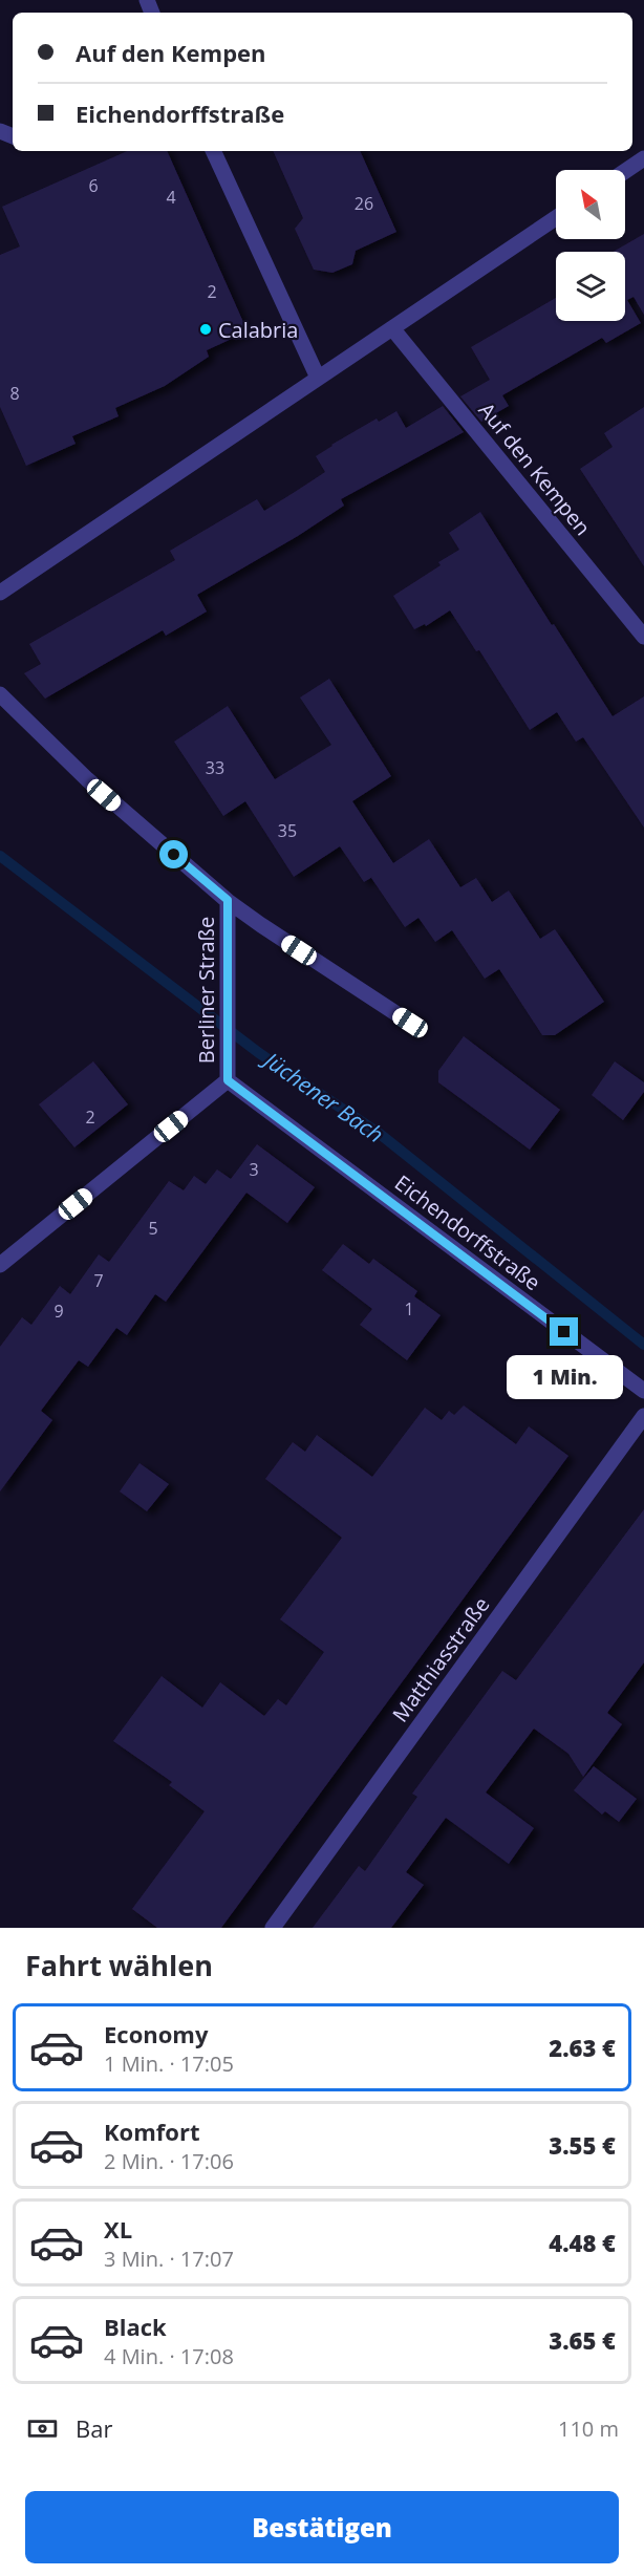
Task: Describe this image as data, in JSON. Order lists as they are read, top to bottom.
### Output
{
  "streets": {
    "street": [
      "Auf den Kempen",
      "Berliner Straße",
      "Eichendorffstraße",
      "Matthiasstraße"
    ]
  },
  "crossings": [
    ["Berliner Straße", "Eichendorffstraße"]
  ],
  "water": ["Jüchener Bach"],
  "places": ["Calabria"],
  "house_numbers": [
    "6",
    "4",
    "26",
    "2",
    "8",
    "33",
    "35",
    "2",
    "3",
    "5",
    "7",
    "1",
    "9"
  ],
  "north": "top left",
  "page": {
    "banner": ["Auf den Kempen", "Eichendorffstraße"],
    "bubble": "1 Min.",
    "heading": "Fahrt wählen",
    "list": [
      {
        "name": "Economy",
        "note": "1 Min. · 17:05",
        "value": "2.63 €"
      },
      {
        "name": "Komfort",
        "note": "2 Min. · 17:06",
        "value": "3.55 €"
      },
      {
        "name": "XL",
        "note": "3 Min. · 17:07",
        "value": "4.48 €"
      },
      {
        "name": "Black",
        "note": "4 Min. · 17:08",
        "value": "3.65 €"
      }
    ],
    "pay": ["Bar", "110 m"],
    "buttons": "Bestätigen"
  }
}
